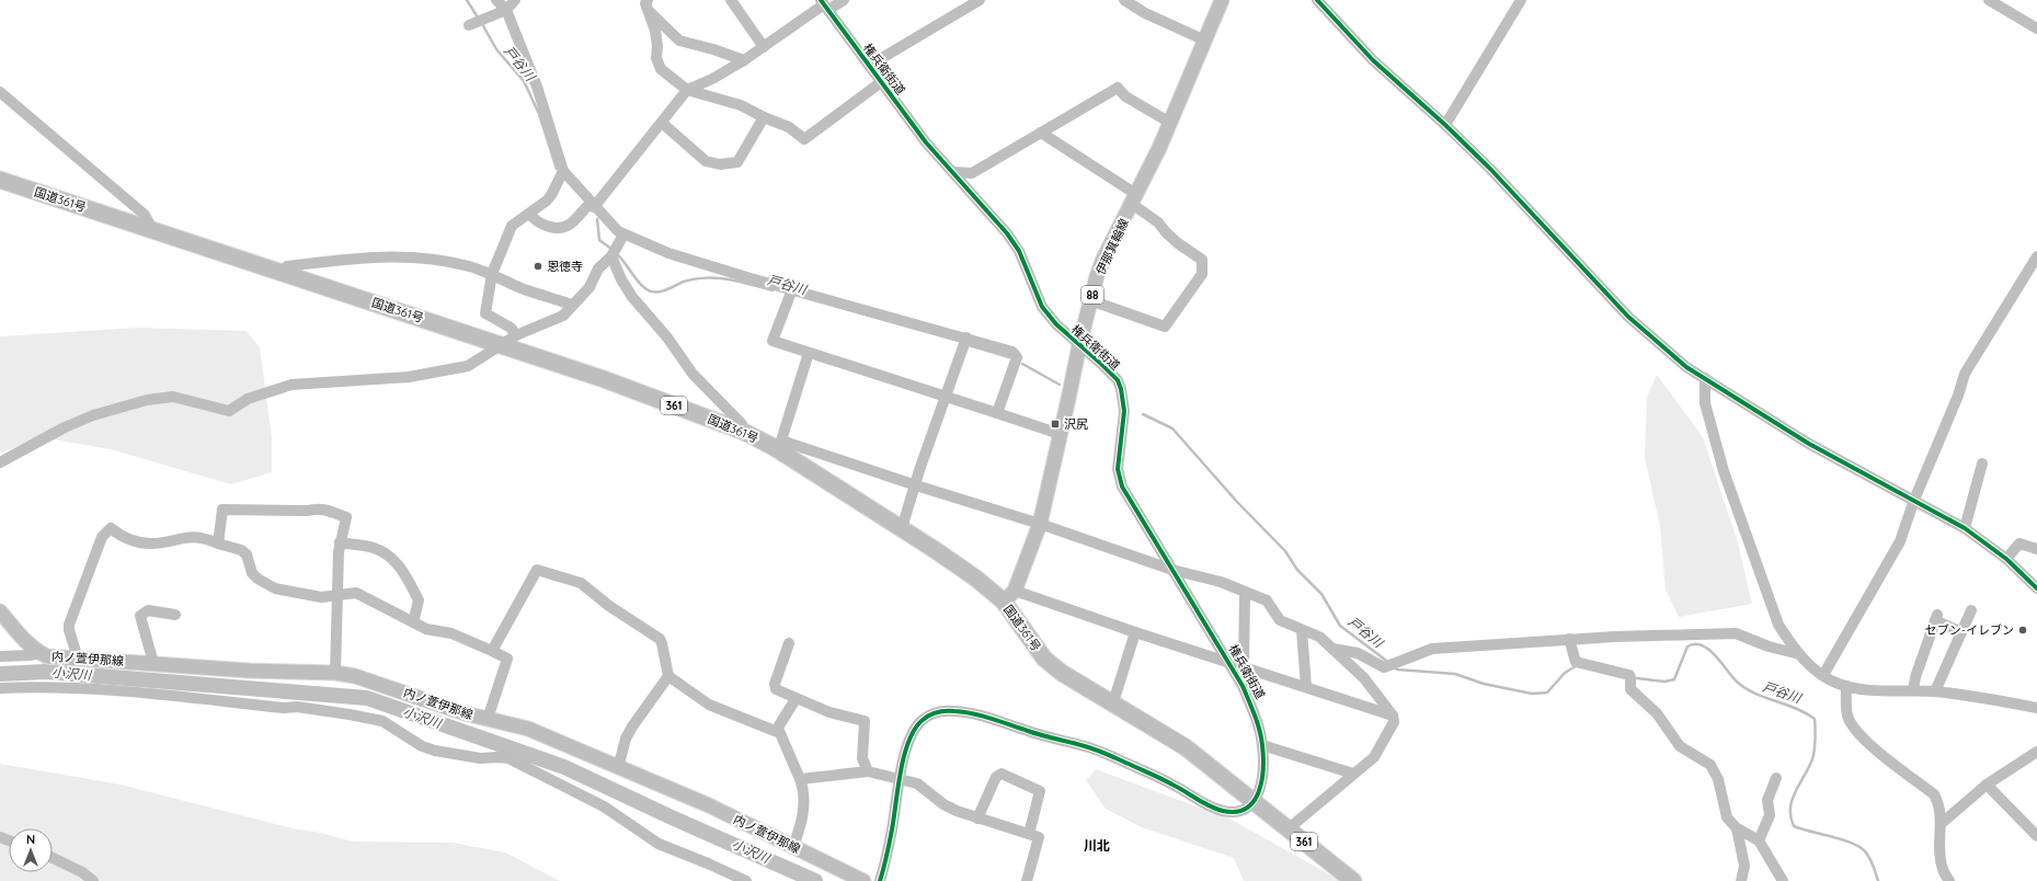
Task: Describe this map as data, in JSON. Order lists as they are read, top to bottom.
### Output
{
  "streets": {
    "highway": ["国道361号", "361"],
    "main road": ["伊那箕輪線", "88", "内ノ萱伊那線"],
    "street": ["権兵衛街道"]
  },
  "crossings": [
    ["権兵衛街道", "国道361号"],
    ["権兵衛街道", "伊那箕輪線"],
    ["国道361号", "伊那箕輪線"]
  ],
  "districts": ["川北"],
  "water": ["戸谷川", "小沢川"],
  "places": {
    "other": ["恩徳寺", "セブン-イレブン"],
    "transit": ["沢尻"]
  },
  "north": "top"
}
